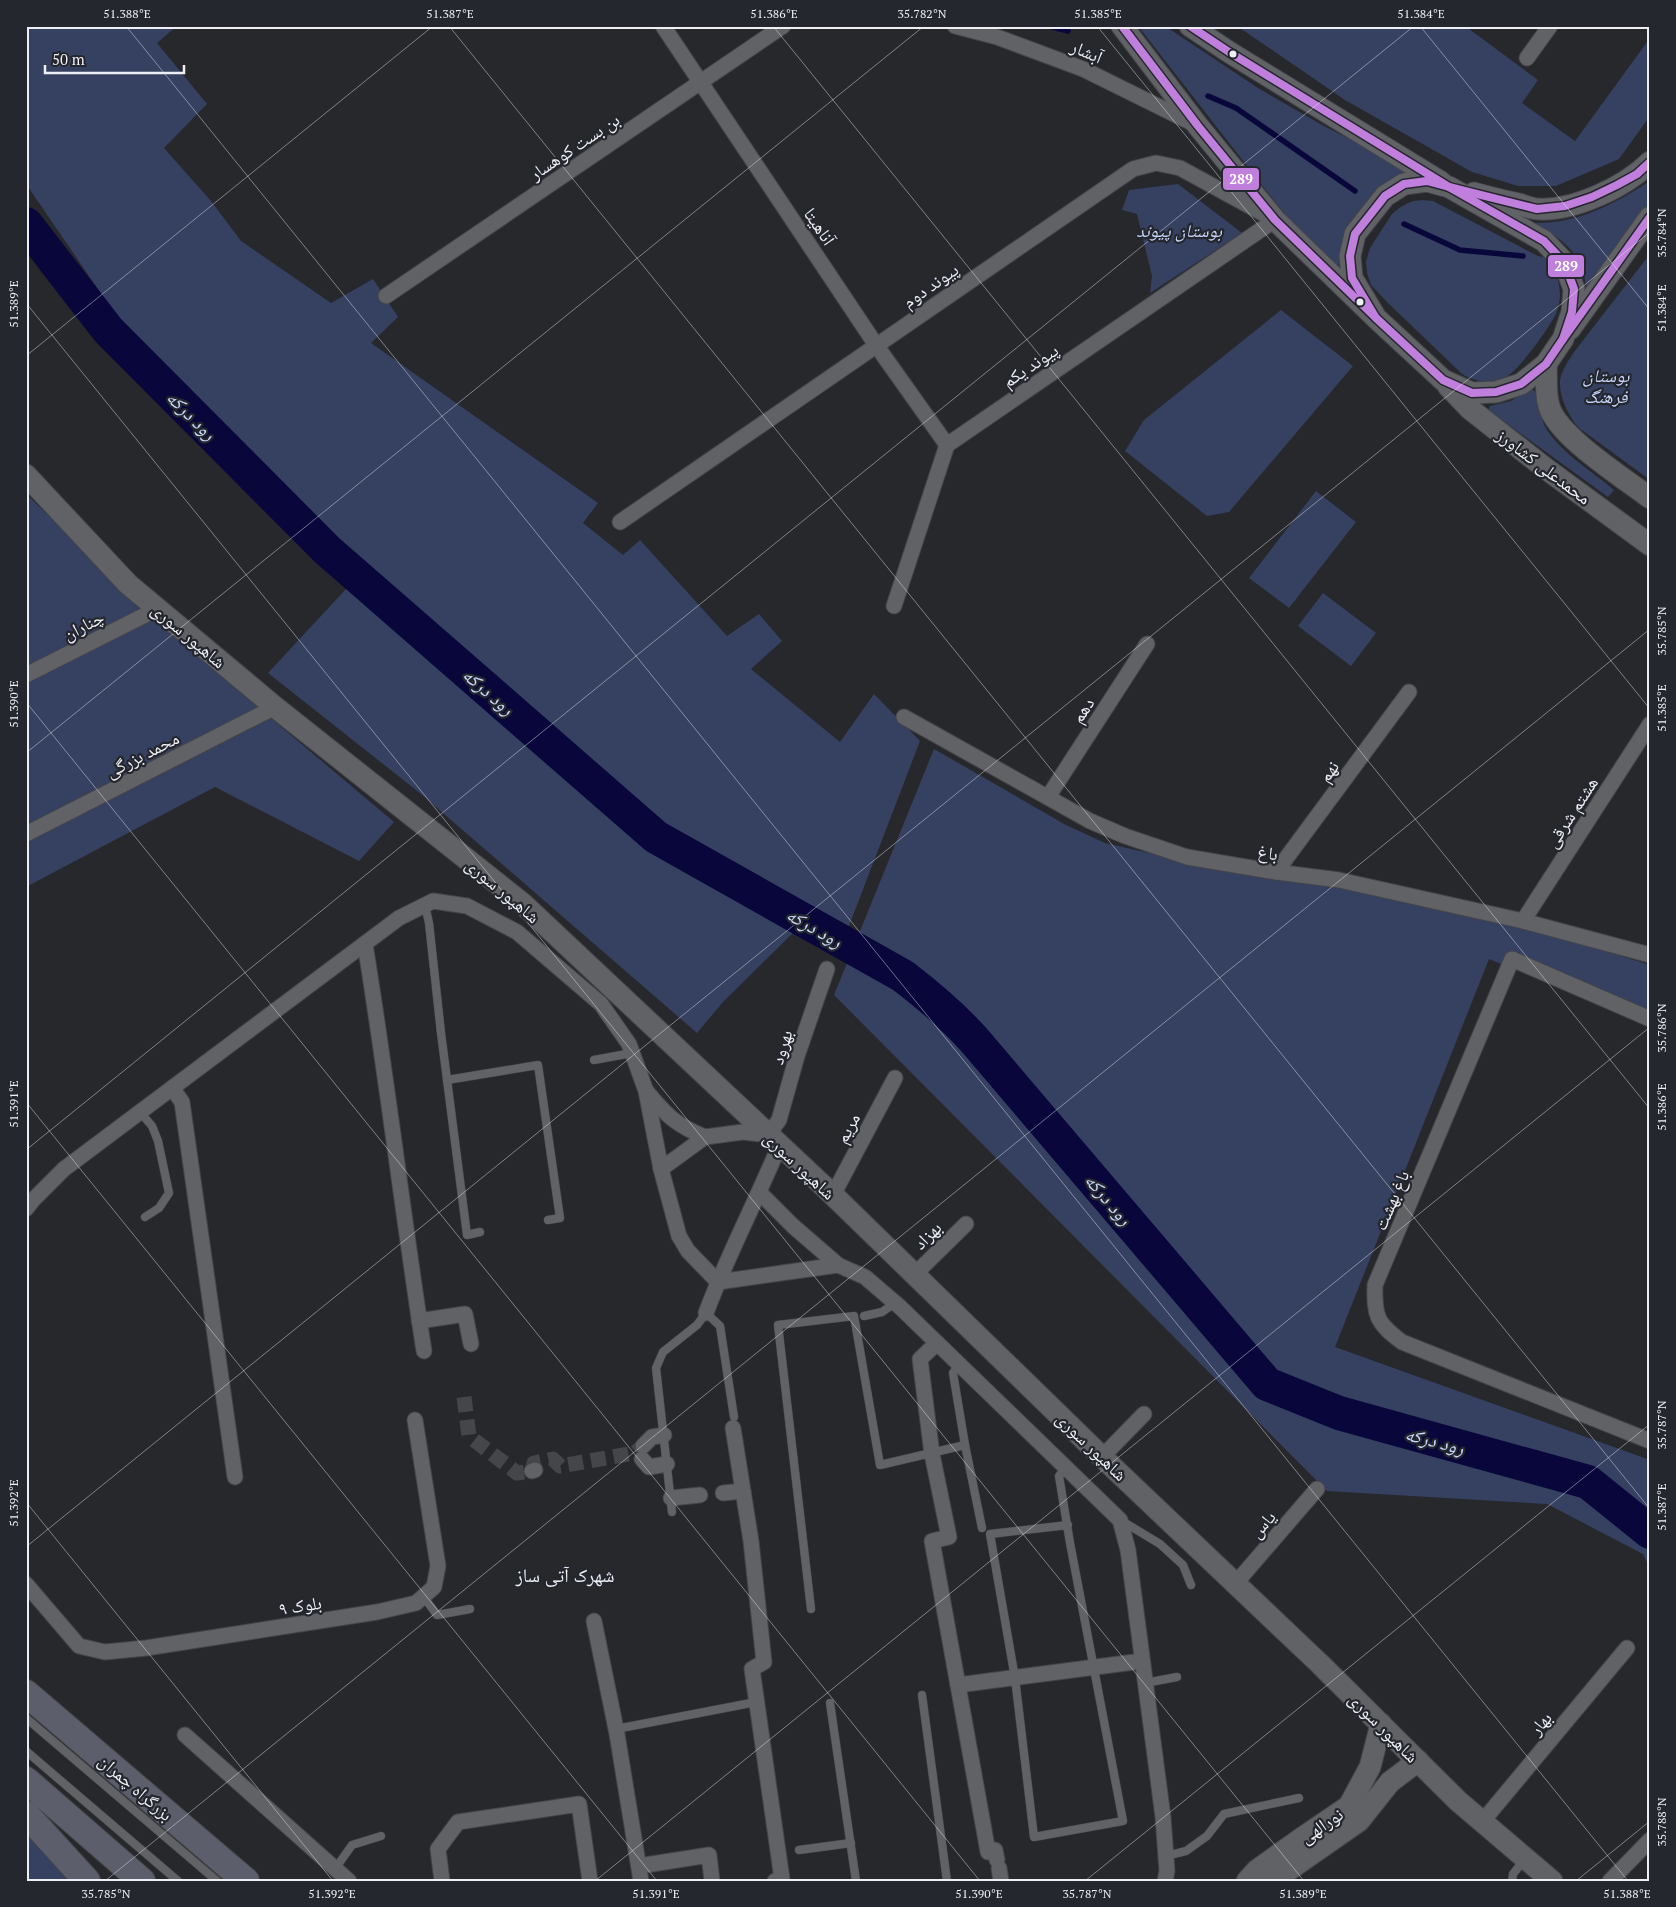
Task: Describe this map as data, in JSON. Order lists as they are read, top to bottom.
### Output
{
  "streets": {
    "highway": ["بزرگراه چمران"],
    "street": [
      "آبشار",
      "بن بست کوهسار",
      "آناهیتا",
      "پیوند دوم",
      "پیوند یکم",
      "محمدعلی کشاورز",
      "چناران",
      "شاهپور سوری",
      "دهم",
      "محمد بزرگی",
      "نهم",
      "هشتم شرقی",
      "باغ",
      "بهرود",
      "مریم",
      "باغ بهشت",
      "بهزاد",
      "یاس",
      "بلوک ۹",
      "بهار",
      "نورالهی"
    ]
  },
  "crossings": [
    ["بن بست کوهسار", "آناهیتا"],
    ["آناهیتا", "پیوند دوم"],
    ["آناهیتا", "پیوند یکم"],
    ["پیوند دوم", "پیوند یکم"],
    ["چناران", "شاهپور سوری"],
    ["شاهپور سوری", "محمد بزرگی"],
    ["شاهپور سوری", "بهرود"],
    ["شاهپور سوری", "مریم"],
    ["شاهپور سوری", "بهزاد"],
    ["شاهپور سوری", "یاس"],
    ["شاهپور سوری", "بهار"],
    ["شاهپور سوری", "نورالهی"],
    ["دهم", "باغ"],
    ["نهم", "باغ"],
    ["هشتم شرقی", "باغ"]
  ],
  "districts": ["شهرک آتی ساز"],
  "water": ["رود درکه"],
  "parks": ["بوستان پیوند", "بوستان فرهنگ"],
  "lines": ["transit line 289"],
  "scale_bar": "50 m",
  "coordinates": [
    "51.388°E",
    "51.387°E",
    "51.386°E",
    "35.782°N",
    "51.385°E",
    "51.384°E",
    "35.784°N",
    "51.389°E",
    "35.785°N",
    "51.390°E",
    "35.786°N",
    "51.391°E",
    "35.787°N",
    "51.392°E",
    "35.788°N"
  ]
}
